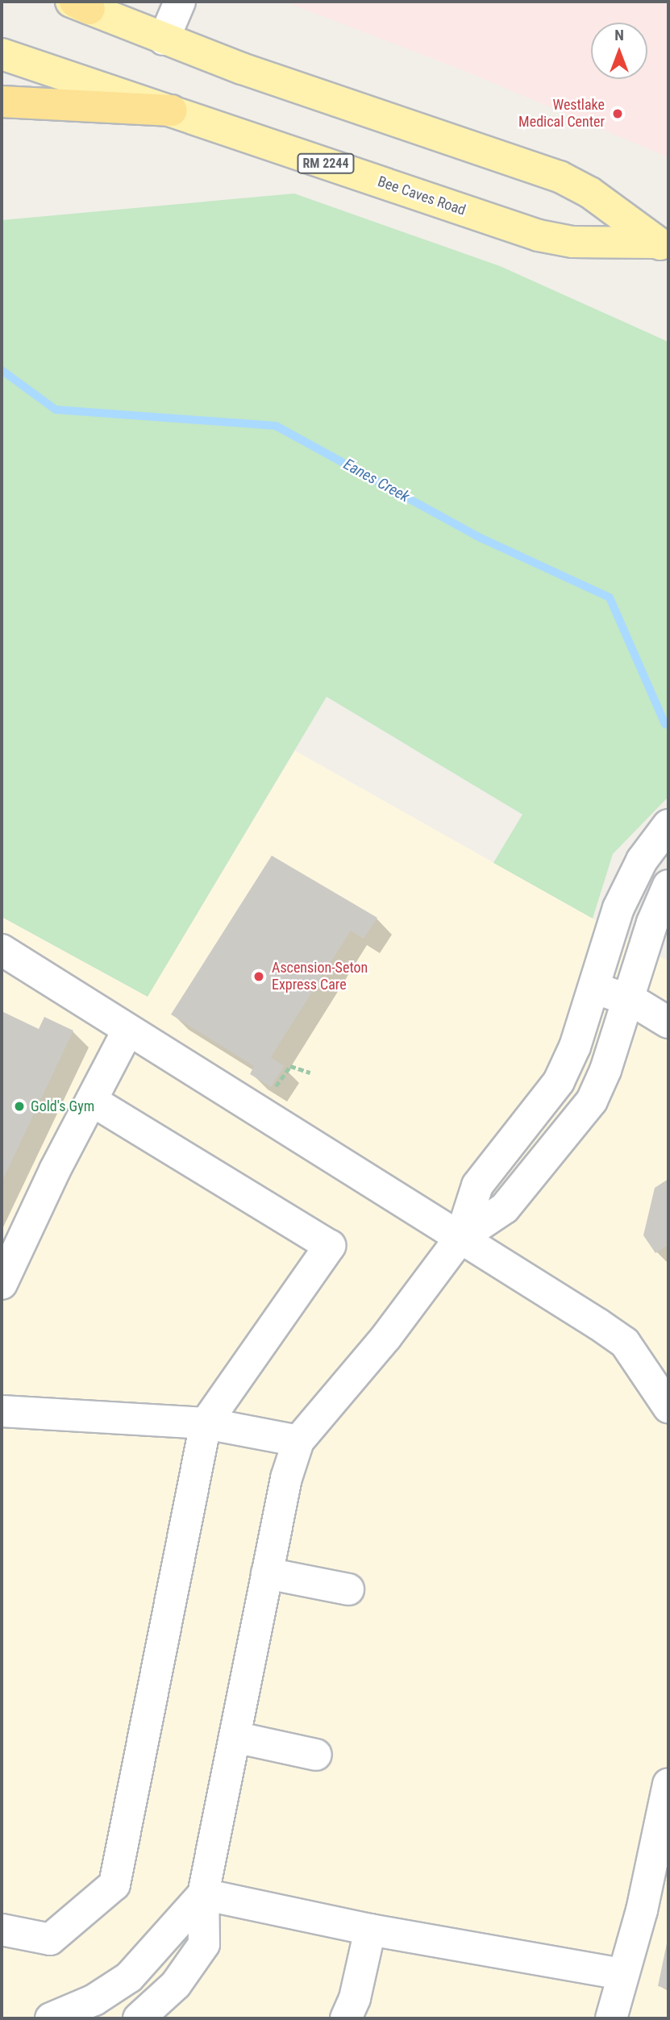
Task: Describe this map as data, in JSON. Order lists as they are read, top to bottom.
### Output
{
  "streets": {
    "main road": ["RM 2244", "Bee Caves Road"]
  },
  "water": ["Eanes Creek"],
  "places": ["Westlake Medical Center", "Ascension-Seton Express Care", "Gold's Gym"],
  "north": "top"
}
